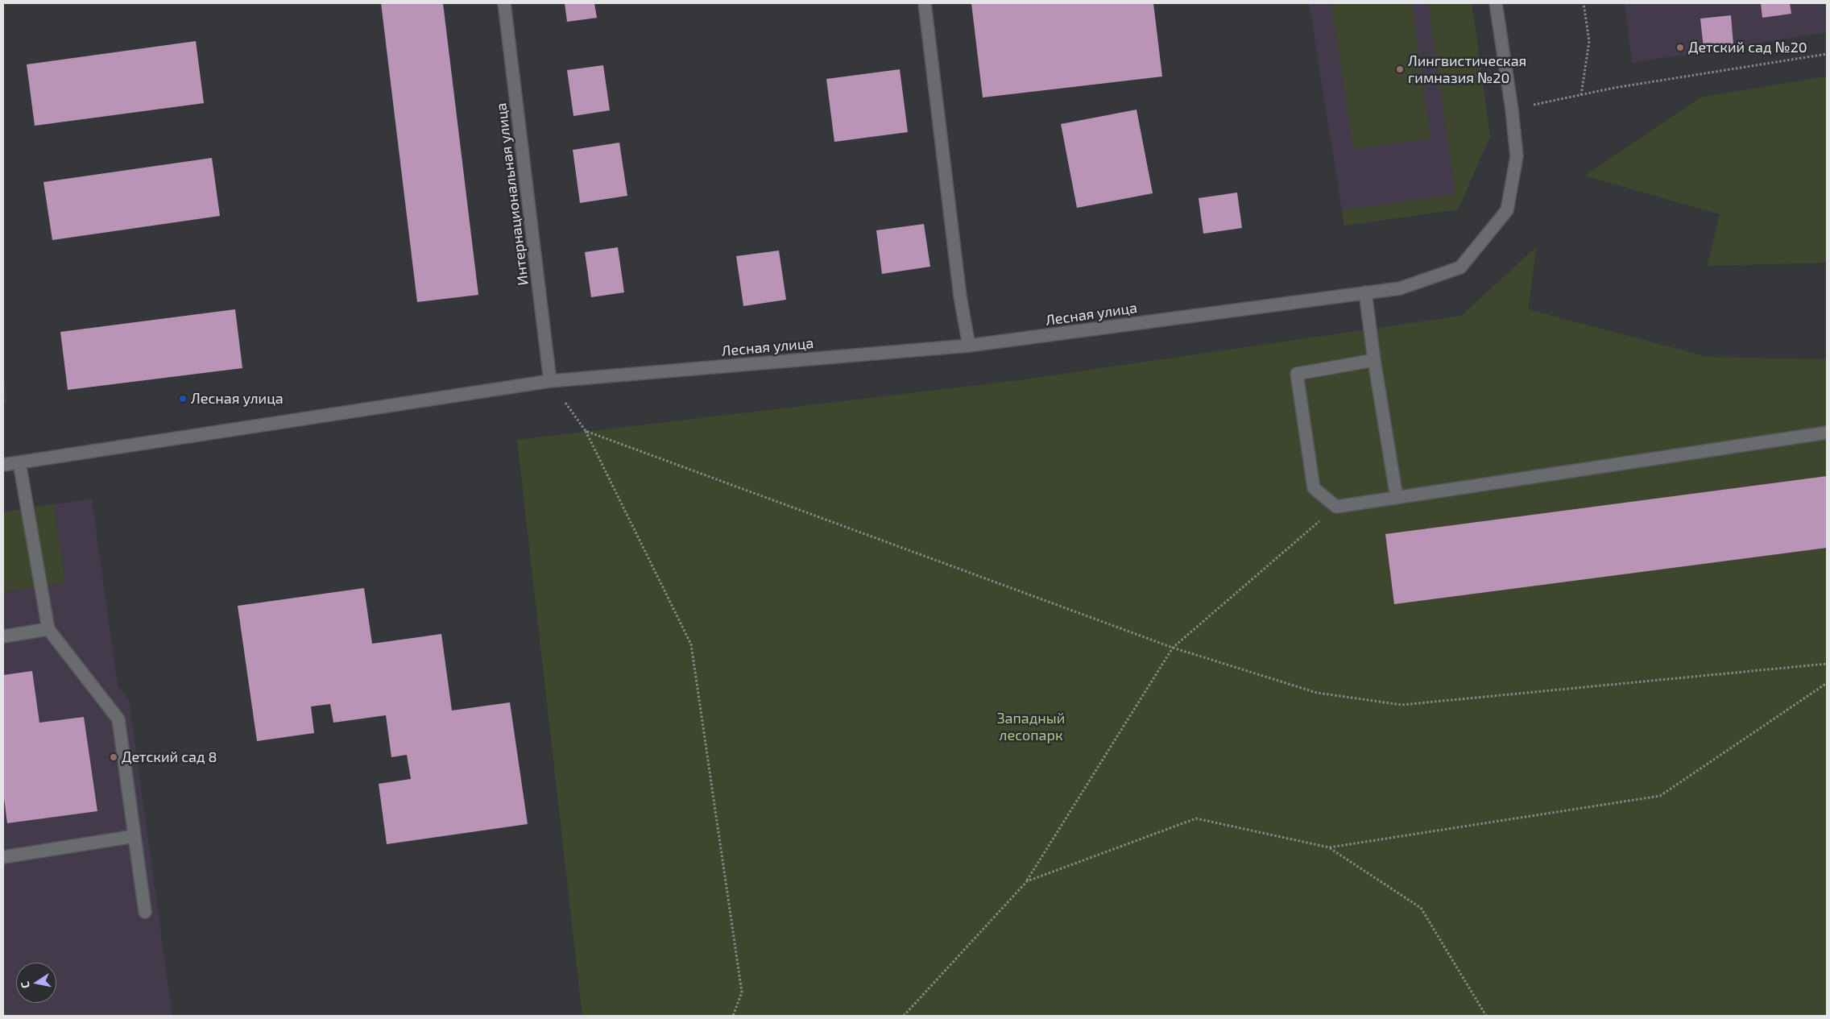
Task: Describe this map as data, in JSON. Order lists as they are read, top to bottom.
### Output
{
  "streets": {
    "street": ["Интернациональная улица", "Лесная улица"]
  },
  "crossings": [
    ["Интернациональная улица", "Лесная улица"]
  ],
  "parks": ["Западный лесопарк"],
  "places": [
    "Детский сад №20",
    "Лингвистическая гимназия №20",
    "Лесная улица",
    "Детский сад 8"
  ],
  "north": "left"
}
